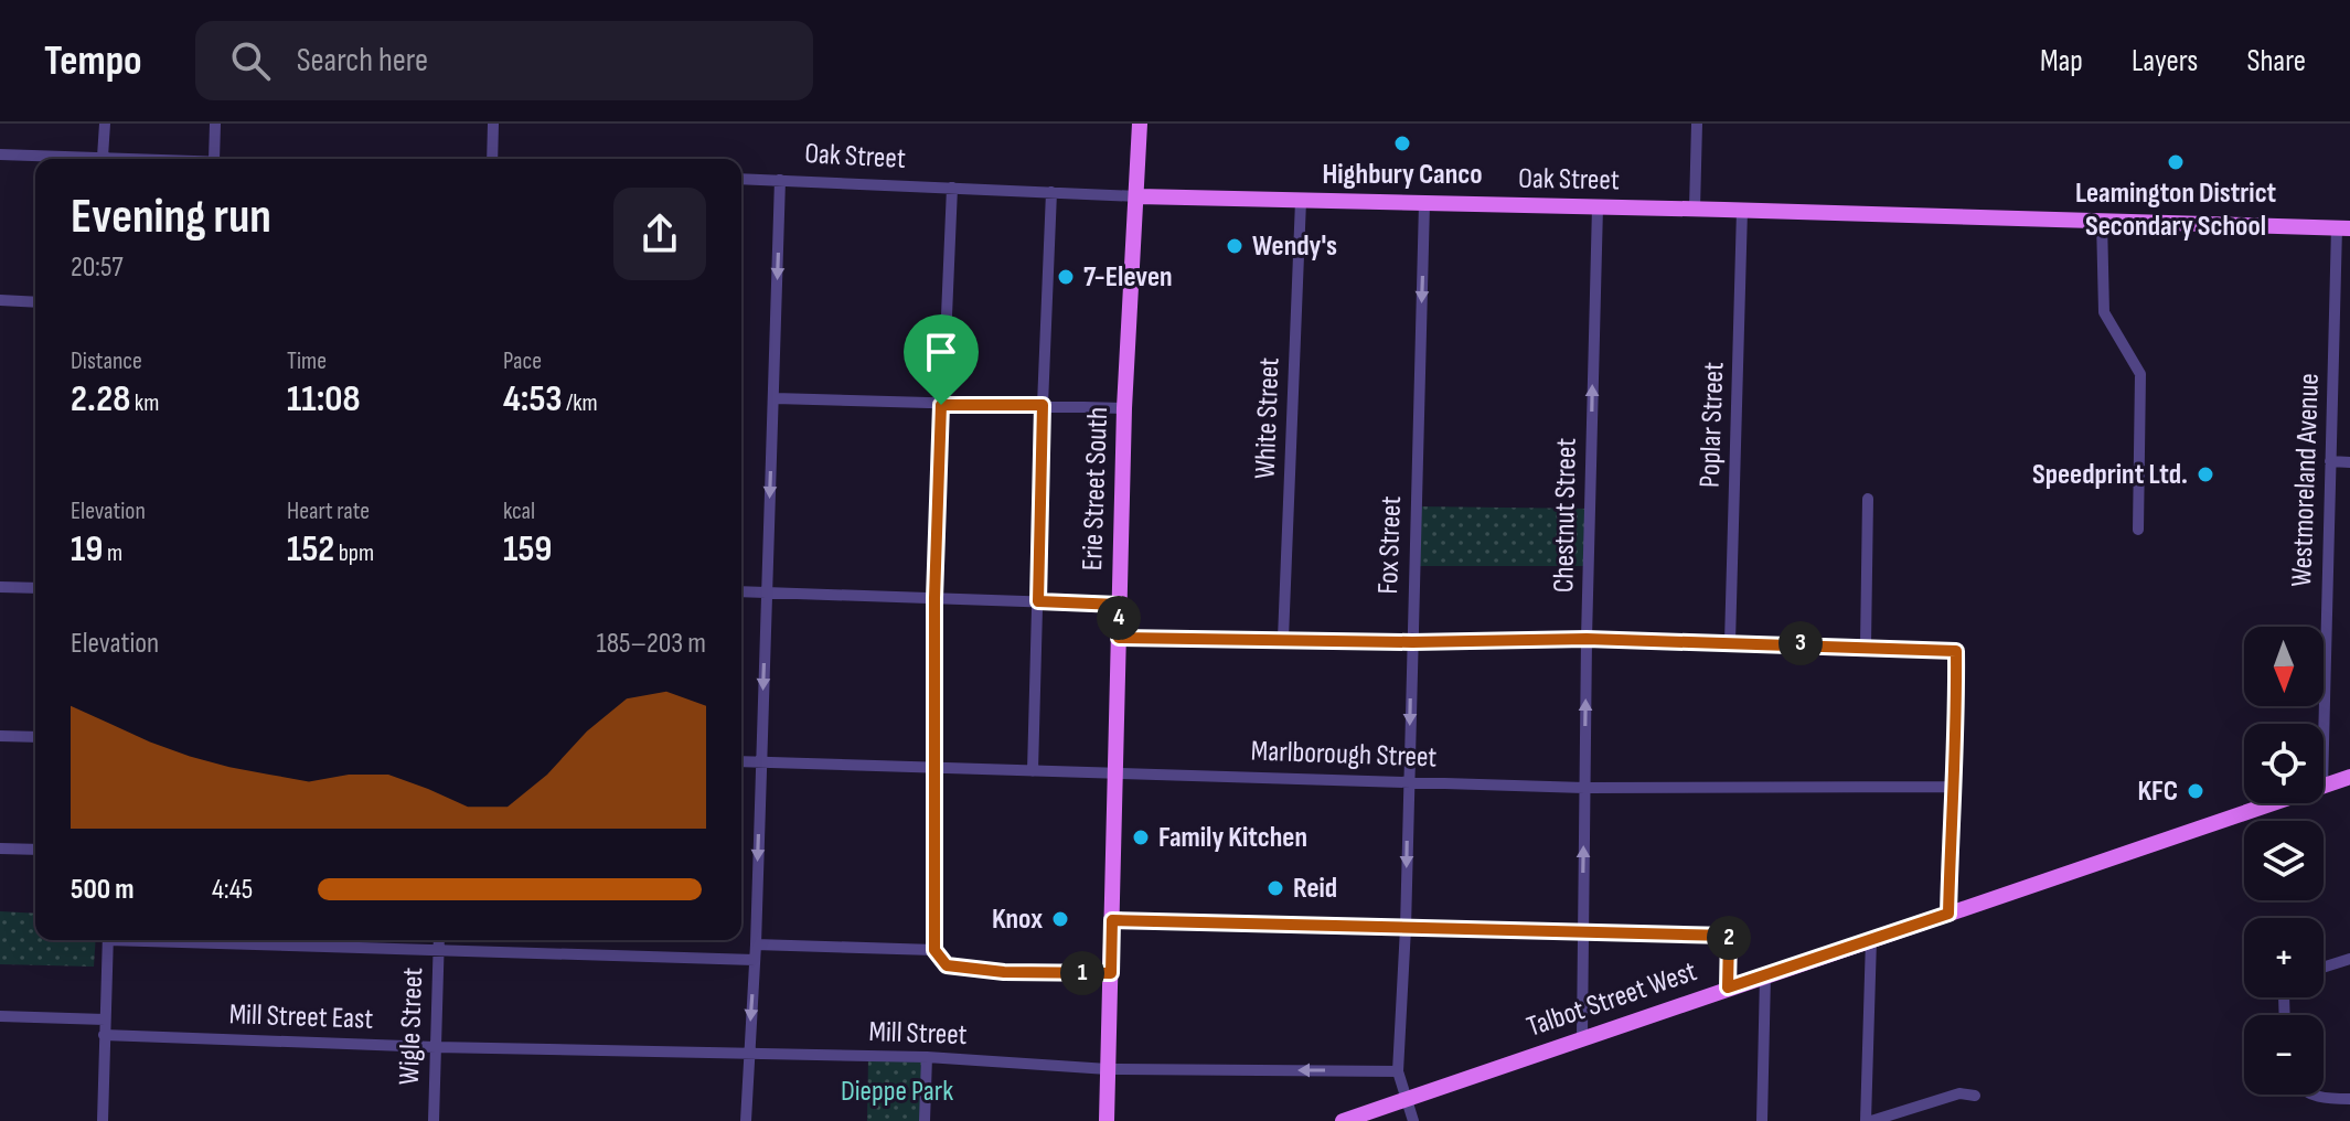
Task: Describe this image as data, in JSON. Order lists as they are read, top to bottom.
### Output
{
  "streets": {
    "main road": ["Oak Street", "Erie Street South", "Talbot Street West"],
    "street": [
      "White Street",
      "Poplar Street",
      "Westmoreland Avenue",
      "Chestnut Street",
      "Fox Street",
      "Marlborough Street",
      "Mill Street East",
      "Wigle Street",
      "Mill Street"
    ]
  },
  "crossings": [
    ["Oak Street", "White Street"],
    ["Oak Street", "Poplar Street"],
    ["Oak Street", "Westmoreland Avenue"],
    ["Oak Street", "Erie Street South"],
    ["Oak Street", "Chestnut Street"],
    ["Oak Street", "Fox Street"],
    ["Erie Street South", "Marlborough Street"],
    ["Erie Street South", "Mill Street"],
    ["Chestnut Street", "Marlborough Street"],
    ["Chestnut Street", "Talbot Street West"],
    ["Fox Street", "Marlborough Street"],
    ["Fox Street", "Talbot Street West"],
    ["Fox Street", "Mill Street"],
    ["Mill Street East", "Wigle Street"],
    ["Mill Street East", "Mill Street"],
    ["Wigle Street", "Mill Street"]
  ],
  "one_way": ["Chestnut Street", "Fox Street"],
  "parks": ["Dieppe Park"],
  "places": [
    "Highbury Canco",
    "Leamington District Secondary School",
    "Wendy's",
    "7-Eleven",
    "Speedprint Ltd.",
    "KFC",
    "Family Kitchen",
    "Reid",
    "Knox"
  ],
  "north": "bottom",
  "page": {
    "header": "Tempo",
    "search": "Search here",
    "nav": ["Map", "Layers", "Share"],
    "heading": ["Evening run", "20:57"],
    "stats": [
      ["Distance", "2.28 km"],
      ["Time", "11:08"],
      ["Pace", "4:53 /km"],
      ["Elevation", "19 m"],
      ["Heart rate", "152 bpm"],
      ["kcal", "159"]
    ],
    "pins": [
      "4",
      "3",
      "2",
      "1"
    ],
    "chart": ["Elevation", "185–203 m"],
    "map_buttons": ["+", "−"],
    "list": [
      {
        "name": "500 m",
        "note": "4:45"
      }
    ]
  }
}
